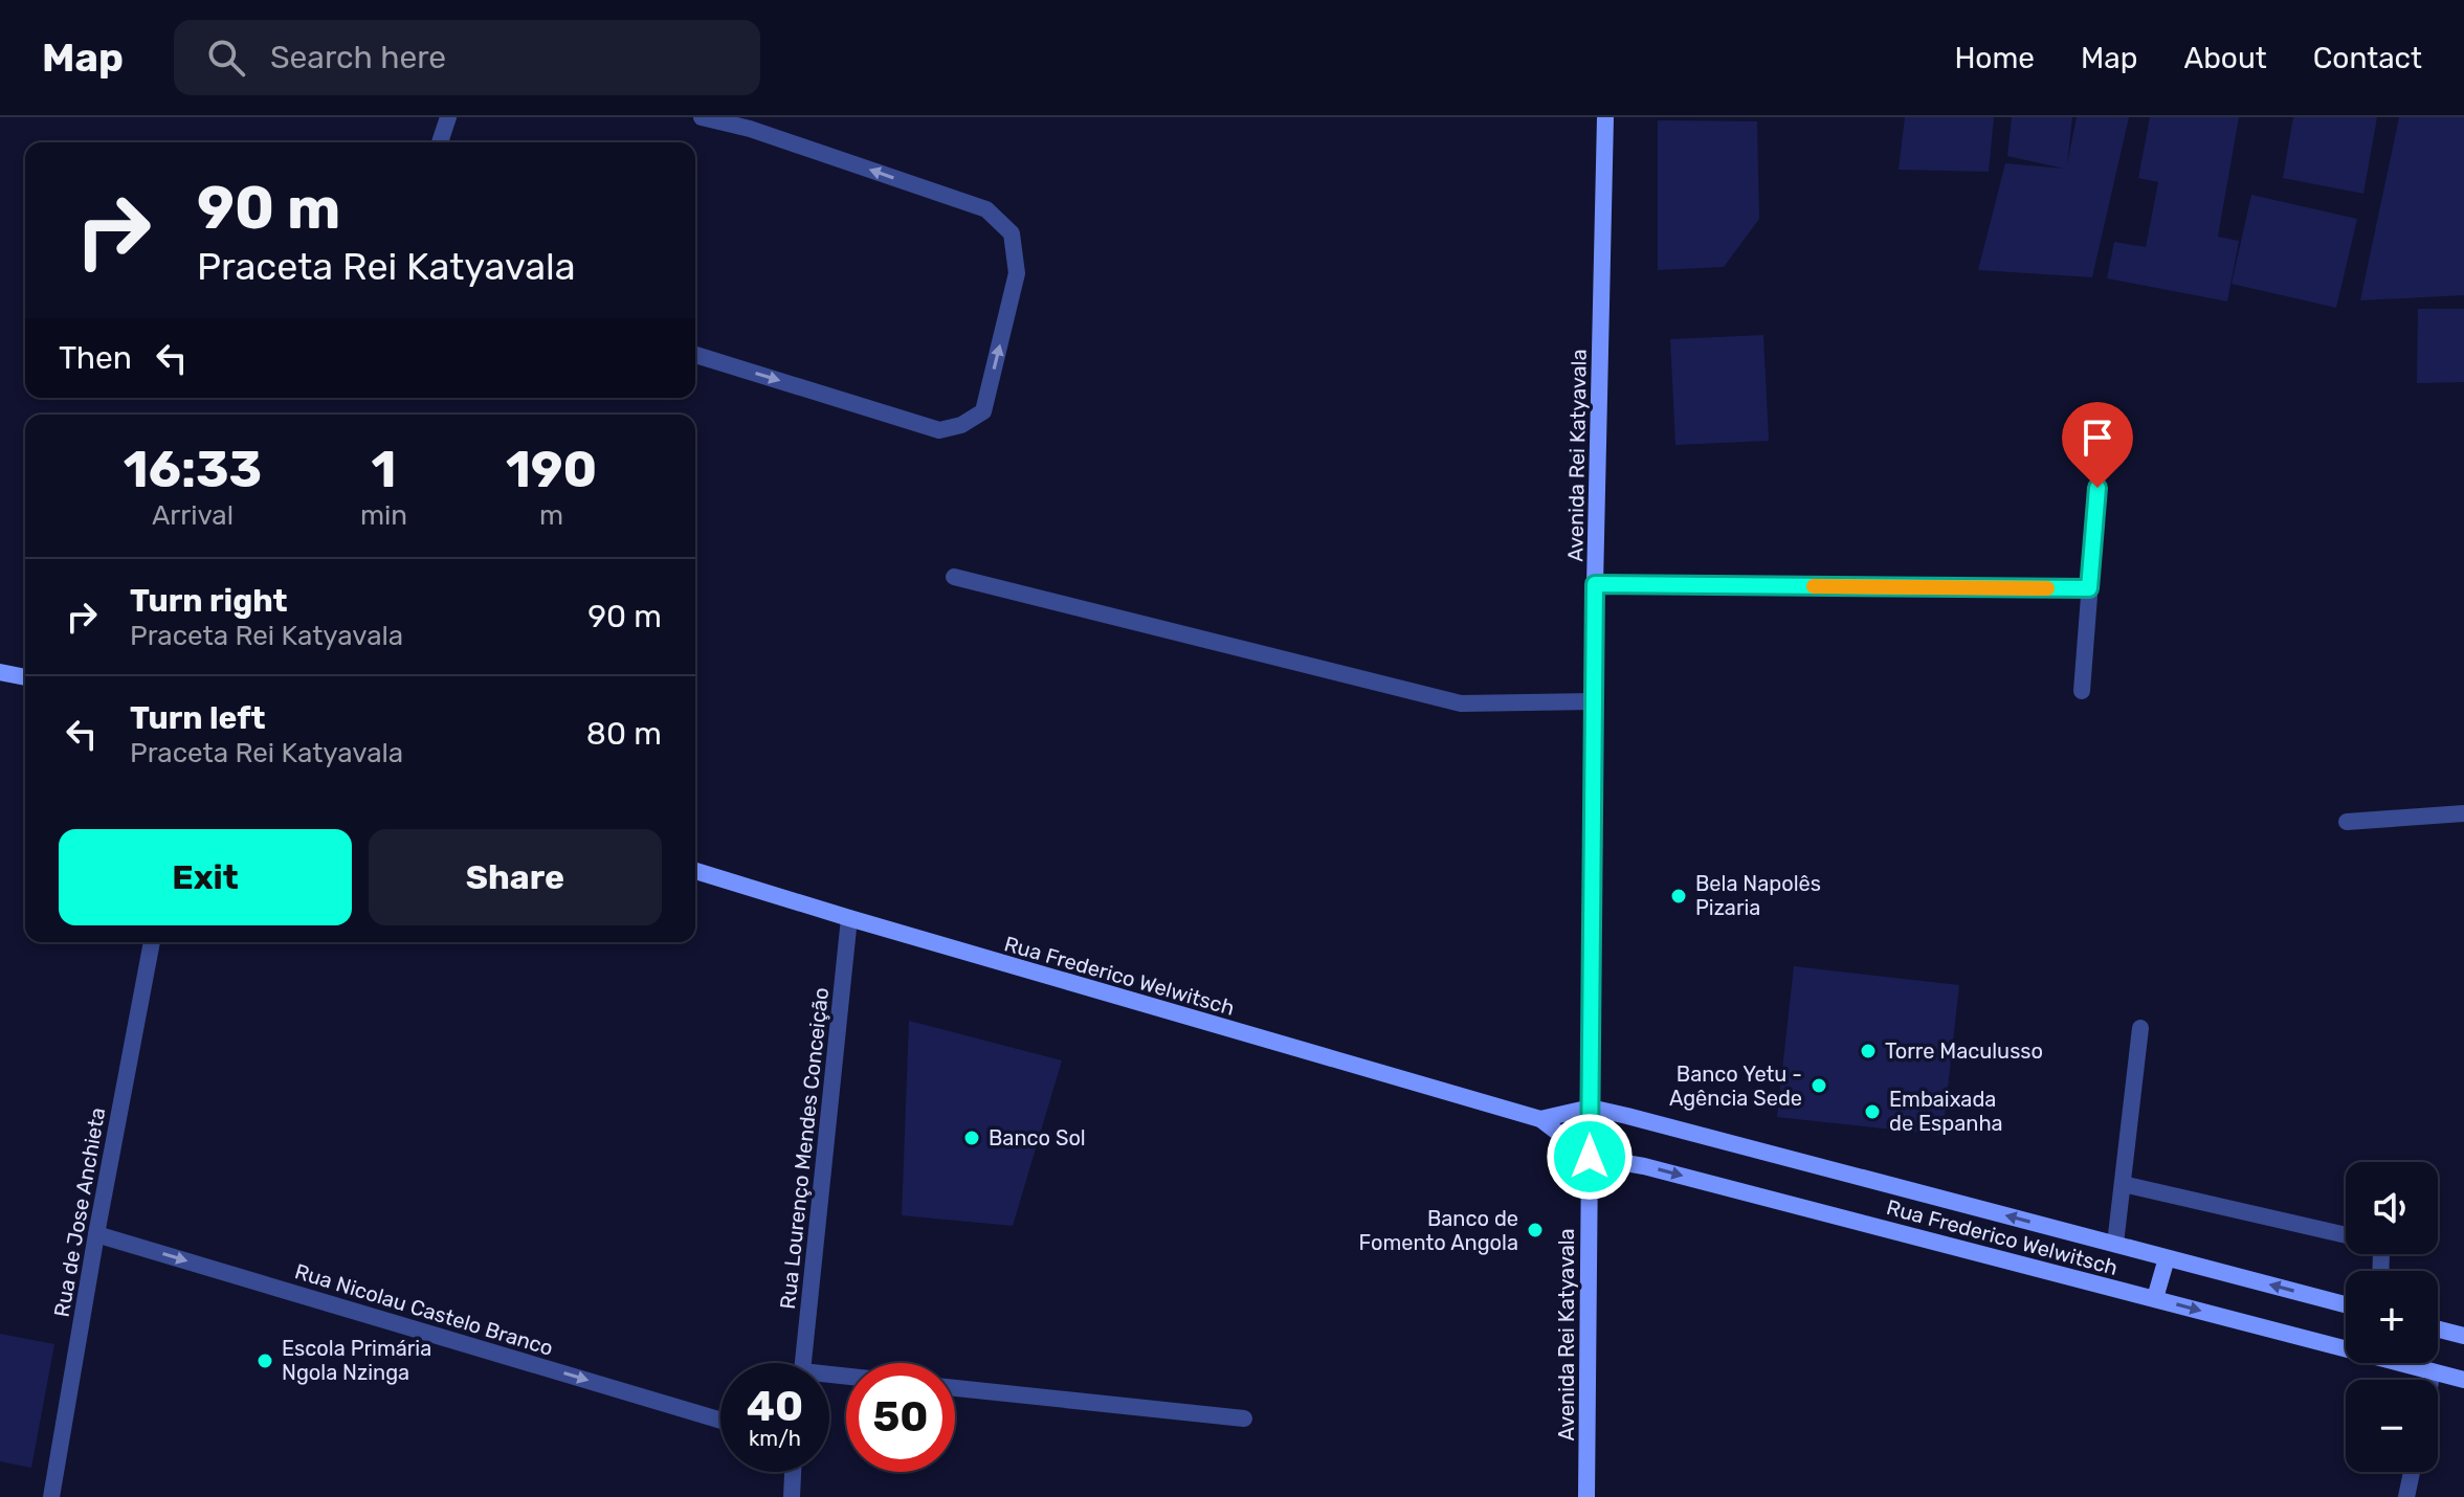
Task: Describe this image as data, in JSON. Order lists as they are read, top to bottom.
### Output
{
  "streets": {
    "street": [
      "Avenida Rei Katyavala",
      "Rua Frederico Welwitsch",
      "Rua Lourenço Mendes Conceição",
      "Rua de Jose Anchieta",
      "Rua Nicolau Castelo Branco"
    ]
  },
  "crossings": [
    ["Avenida Rei Katyavala", "Rua Frederico Welwitsch"],
    ["Rua Frederico Welwitsch", "Rua Lourenço Mendes Conceição"],
    ["Rua de Jose Anchieta", "Rua Nicolau Castelo Branco"]
  ],
  "one_way": ["Rua Nicolau Castelo Branco"],
  "places": [
    "Bela Napolês Pizaria",
    "Torre Maculusso",
    "Banco Yetu - Agência Sede",
    "Embaixada de Espanha",
    "Banco Sol",
    "Banco de Fomento Angola",
    "Escola Primária Ngola Nzinga"
  ],
  "page": {
    "header": "Map",
    "search": "Search here",
    "nav": [
      "Home",
      "Map",
      "About",
      "Contact"
    ],
    "turn": ["90 m", "Praceta Rei Katyavala"],
    "then": "Then",
    "eta": [
      "16:33",
      "Arrival",
      "1",
      "min",
      "190",
      "m"
    ],
    "list": [
      {
        "name": "Turn right",
        "note": "Praceta Rei Katyavala",
        "value": "90 m"
      },
      {
        "name": "Turn left",
        "note": "Praceta Rei Katyavala",
        "value": "80 m"
      }
    ],
    "buttons": ["Exit", "Share"],
    "map_buttons": ["+", "−"],
    "speed": "40 km/h",
    "limit": "50"
  }
}
